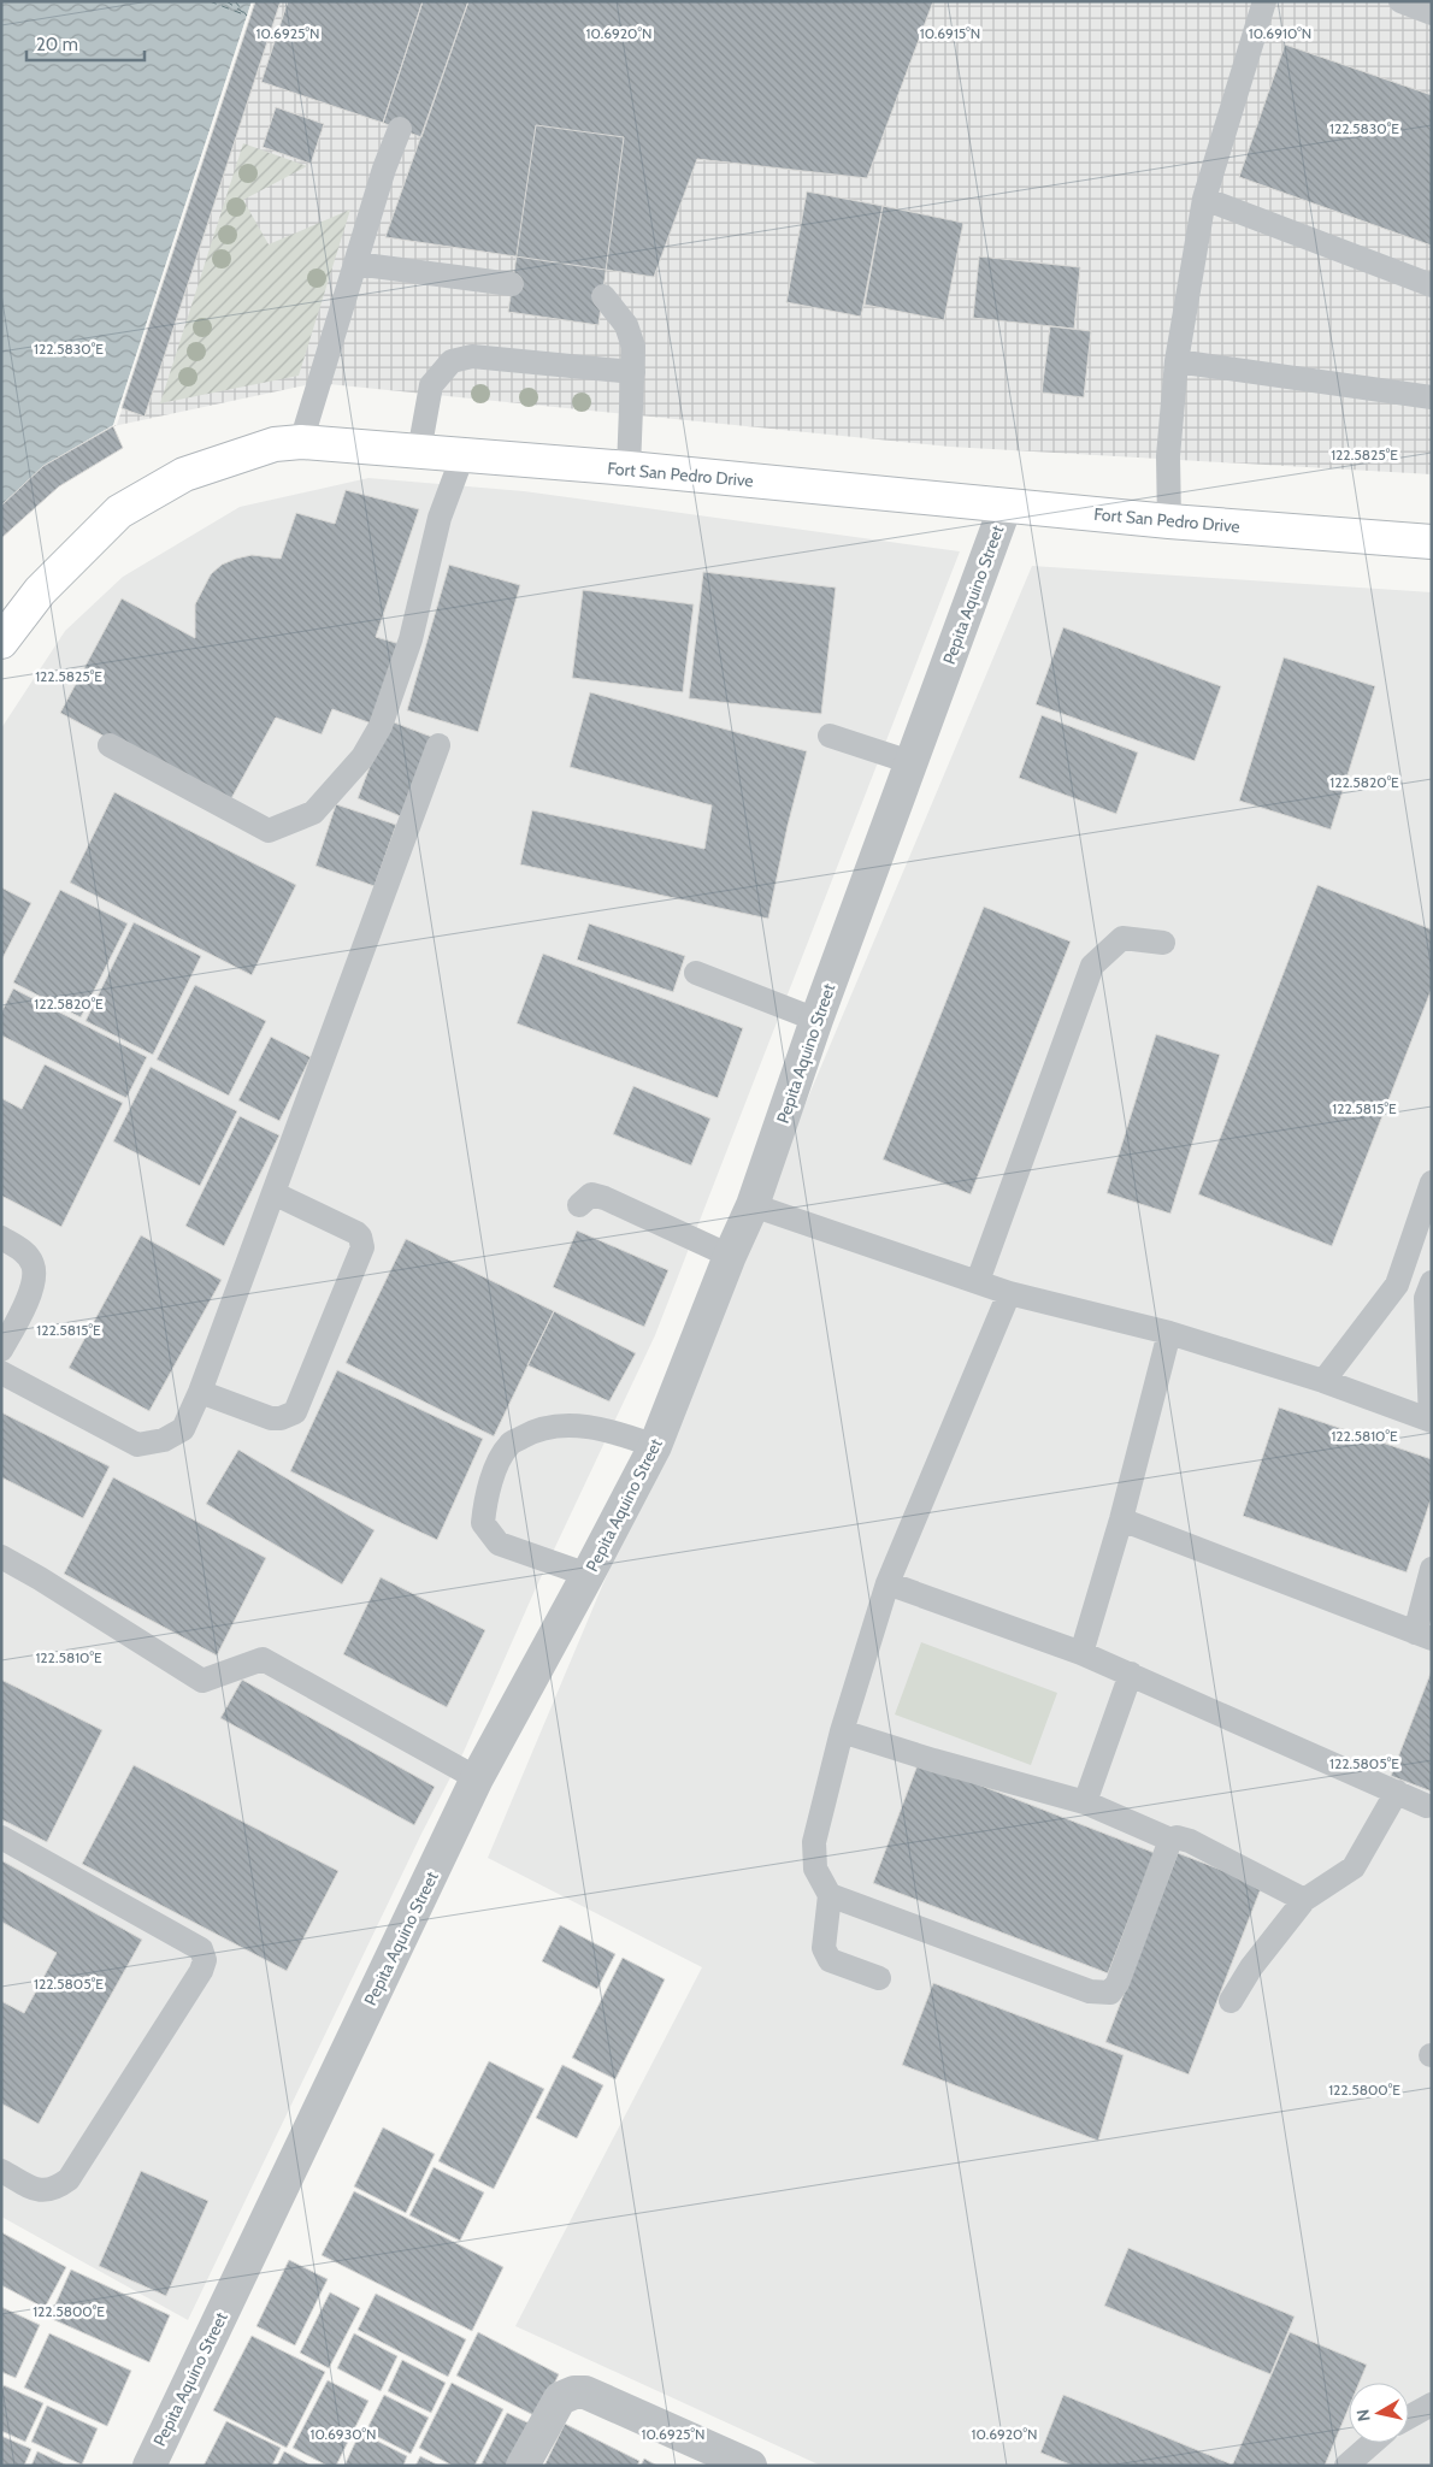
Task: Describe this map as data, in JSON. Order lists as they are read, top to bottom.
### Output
{
  "streets": {
    "main road": ["Fort San Pedro Drive"],
    "street": ["Pepita Aquino Street"]
  },
  "crossings": [
    ["Fort San Pedro Drive", "Pepita Aquino Street"]
  ],
  "scale_bar": "20 m",
  "north": "left",
  "coordinates": [
    "10.6925°N",
    "10.6920°N",
    "10.6915°N",
    "10.6910°N",
    "122.5830°E",
    "122.5825°E",
    "122.5820°E",
    "122.5815°E",
    "122.5810°E",
    "122.5805°E",
    "122.5800°E",
    "10.6930°N"
  ]
}
